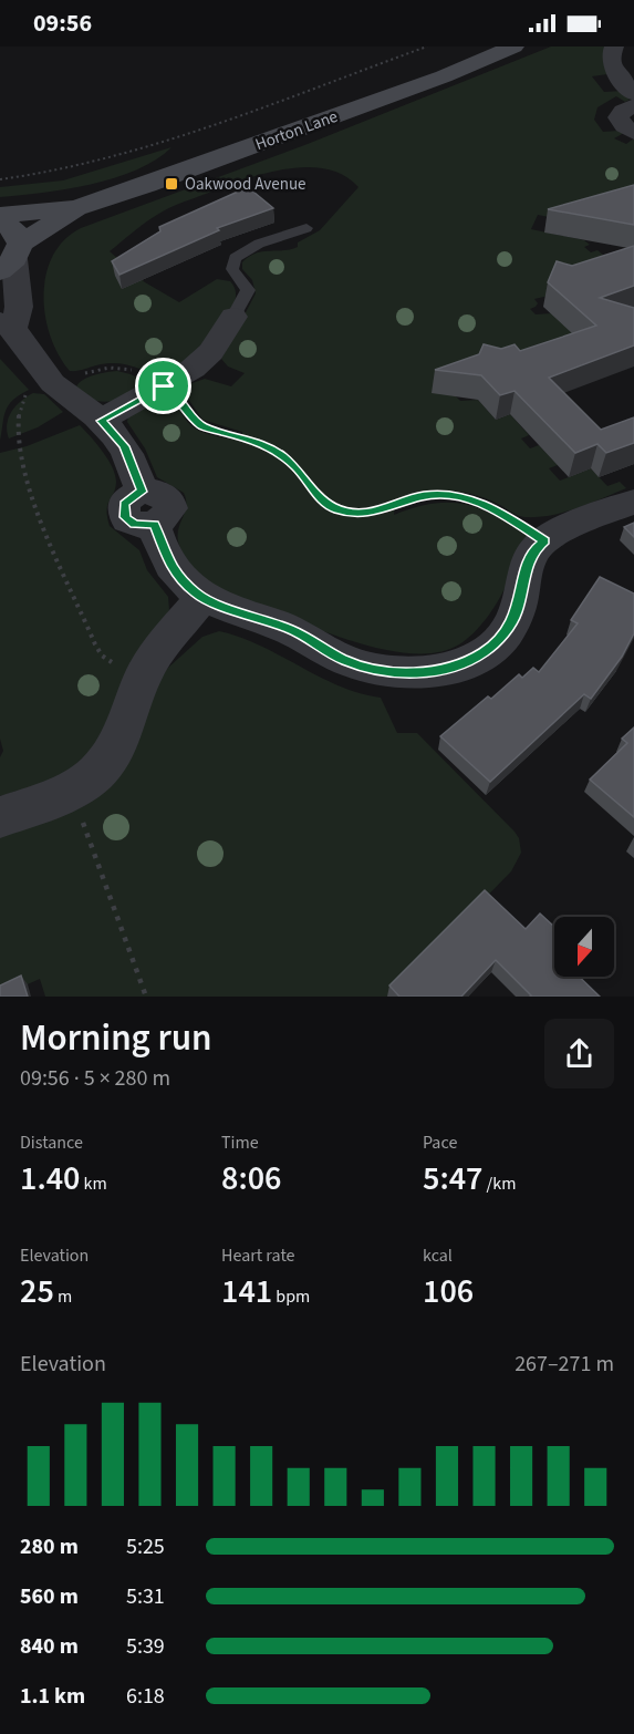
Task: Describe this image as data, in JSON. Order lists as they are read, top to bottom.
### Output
{
  "streets": {
    "street": ["Horton Lane"]
  },
  "places": {
    "transit": ["Oakwood Avenue"]
  },
  "north": "bottom",
  "page": {
    "status": "09:56",
    "heading": ["Morning run", "09:56 · 5 × 280 m"],
    "stats": [
      ["Distance", "1.40 km"],
      ["Time", "8:06"],
      ["Pace", "5:47 /km"],
      ["Elevation", "25 m"],
      ["Heart rate", "141 bpm"],
      ["kcal", "106"]
    ],
    "chart": ["Elevation", "267–271 m"],
    "list": [
      {
        "name": "280 m",
        "note": "5:25"
      },
      {
        "name": "560 m",
        "note": "5:31"
      },
      {
        "name": "840 m",
        "note": "5:39"
      },
      {
        "name": "1.1 km",
        "note": "6:18"
      }
    ]
  }
}
